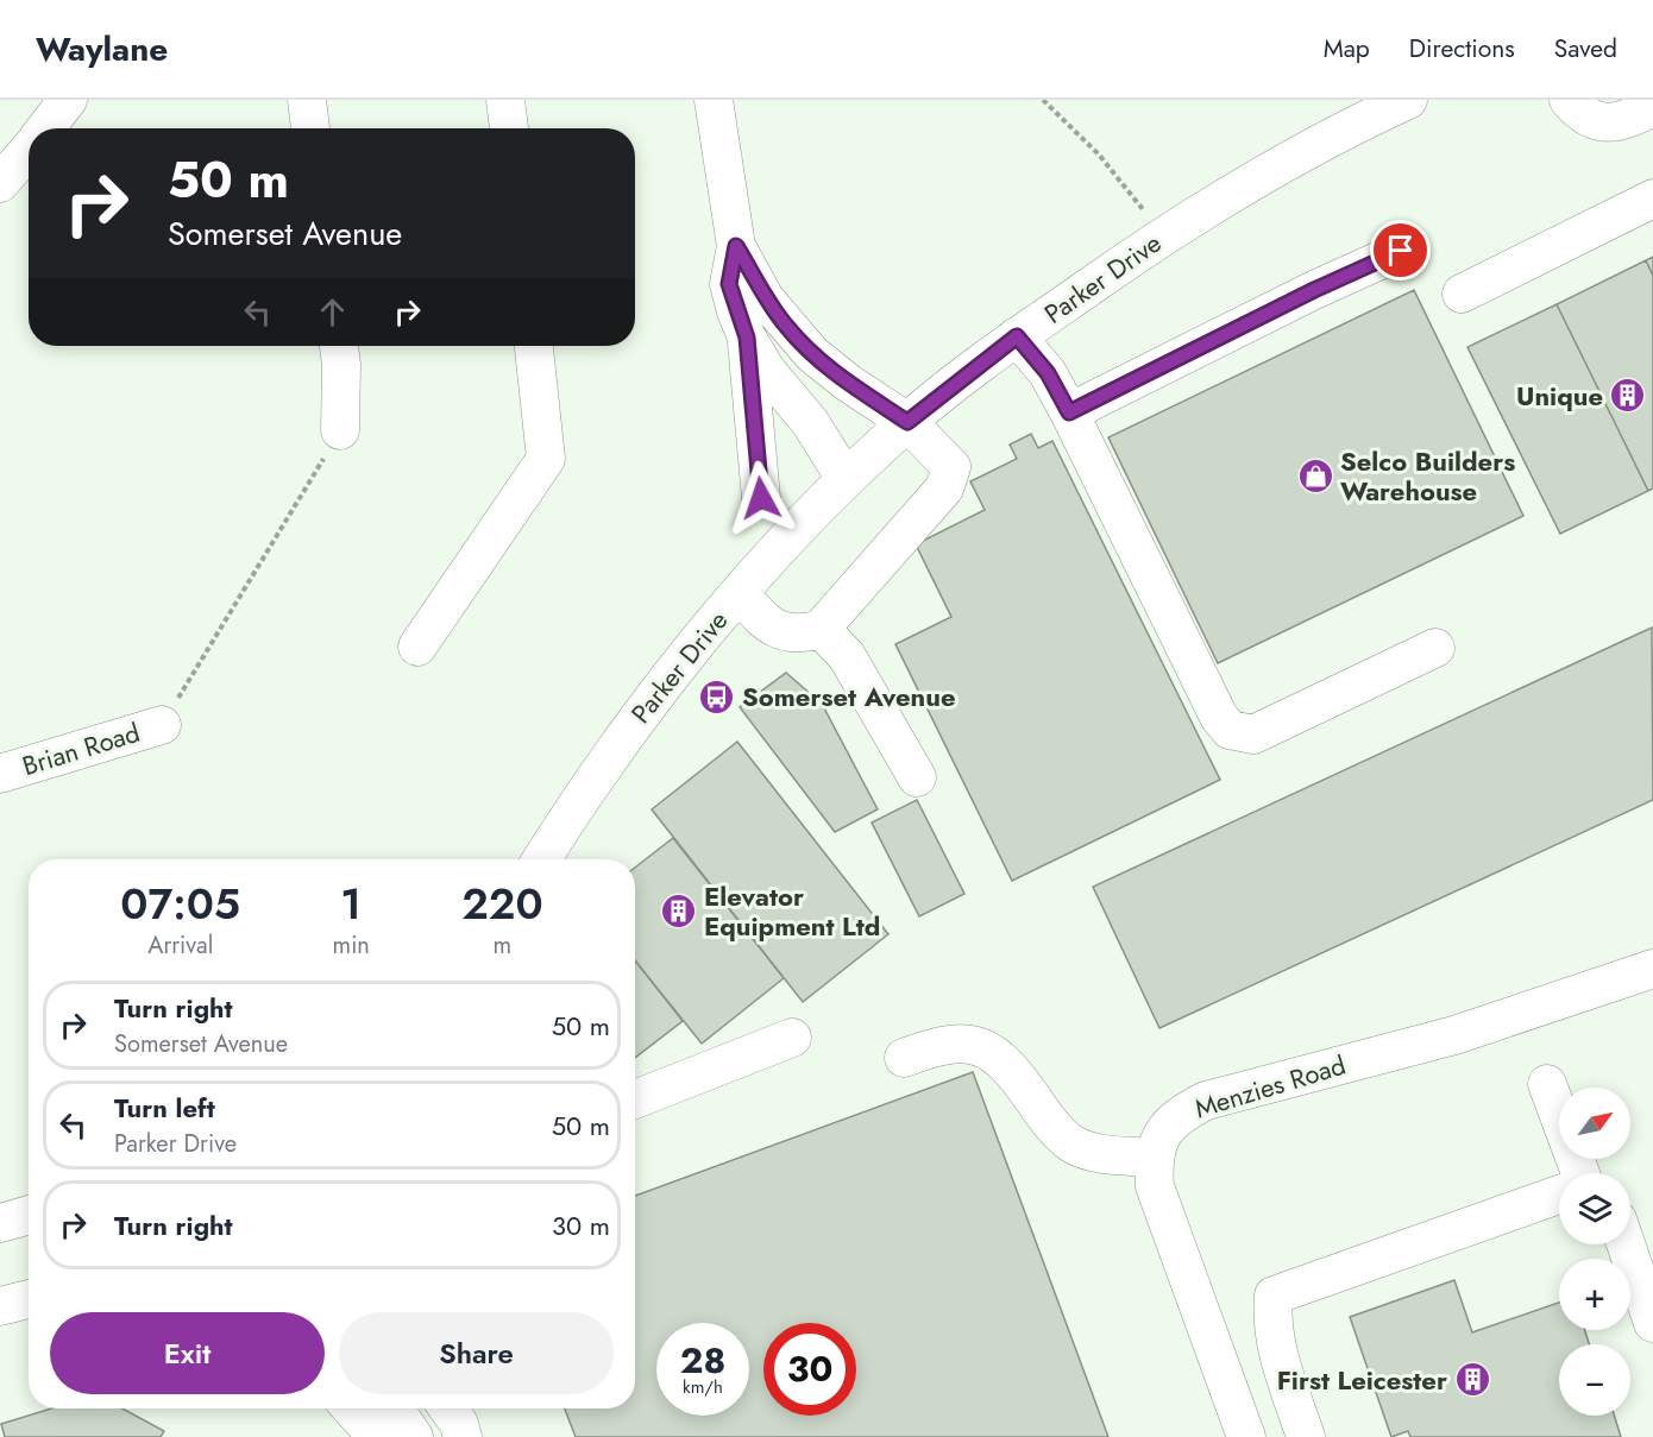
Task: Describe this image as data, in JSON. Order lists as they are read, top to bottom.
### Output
{
  "streets": {
    "street": ["Parker Drive", "Brian Road", "Menzies Road"]
  },
  "places": {
    "building": ["Unique", "Elevator Equipment Ltd", "First Leicester"],
    "shop": ["Selco Builders Warehouse"],
    "bus stop": ["Somerset Avenue"]
  },
  "north": "top right",
  "page": {
    "header": "Waylane",
    "nav": ["Map", "Directions", "Saved"],
    "turn": ["50 m", "Somerset Avenue"],
    "eta": [
      "07:05",
      "Arrival",
      "1",
      "min",
      "220",
      "m"
    ],
    "list": [
      {
        "name": "Turn right",
        "note": "Somerset Avenue",
        "value": "50 m"
      },
      {
        "name": "Turn left",
        "note": "Parker Drive",
        "value": "50 m"
      },
      {
        "name": "Turn right",
        "value": "30 m"
      }
    ],
    "map_buttons": ["+", "−"],
    "buttons": ["Exit", "Share"],
    "speed": "28 km/h",
    "limit": "30"
  }
}
